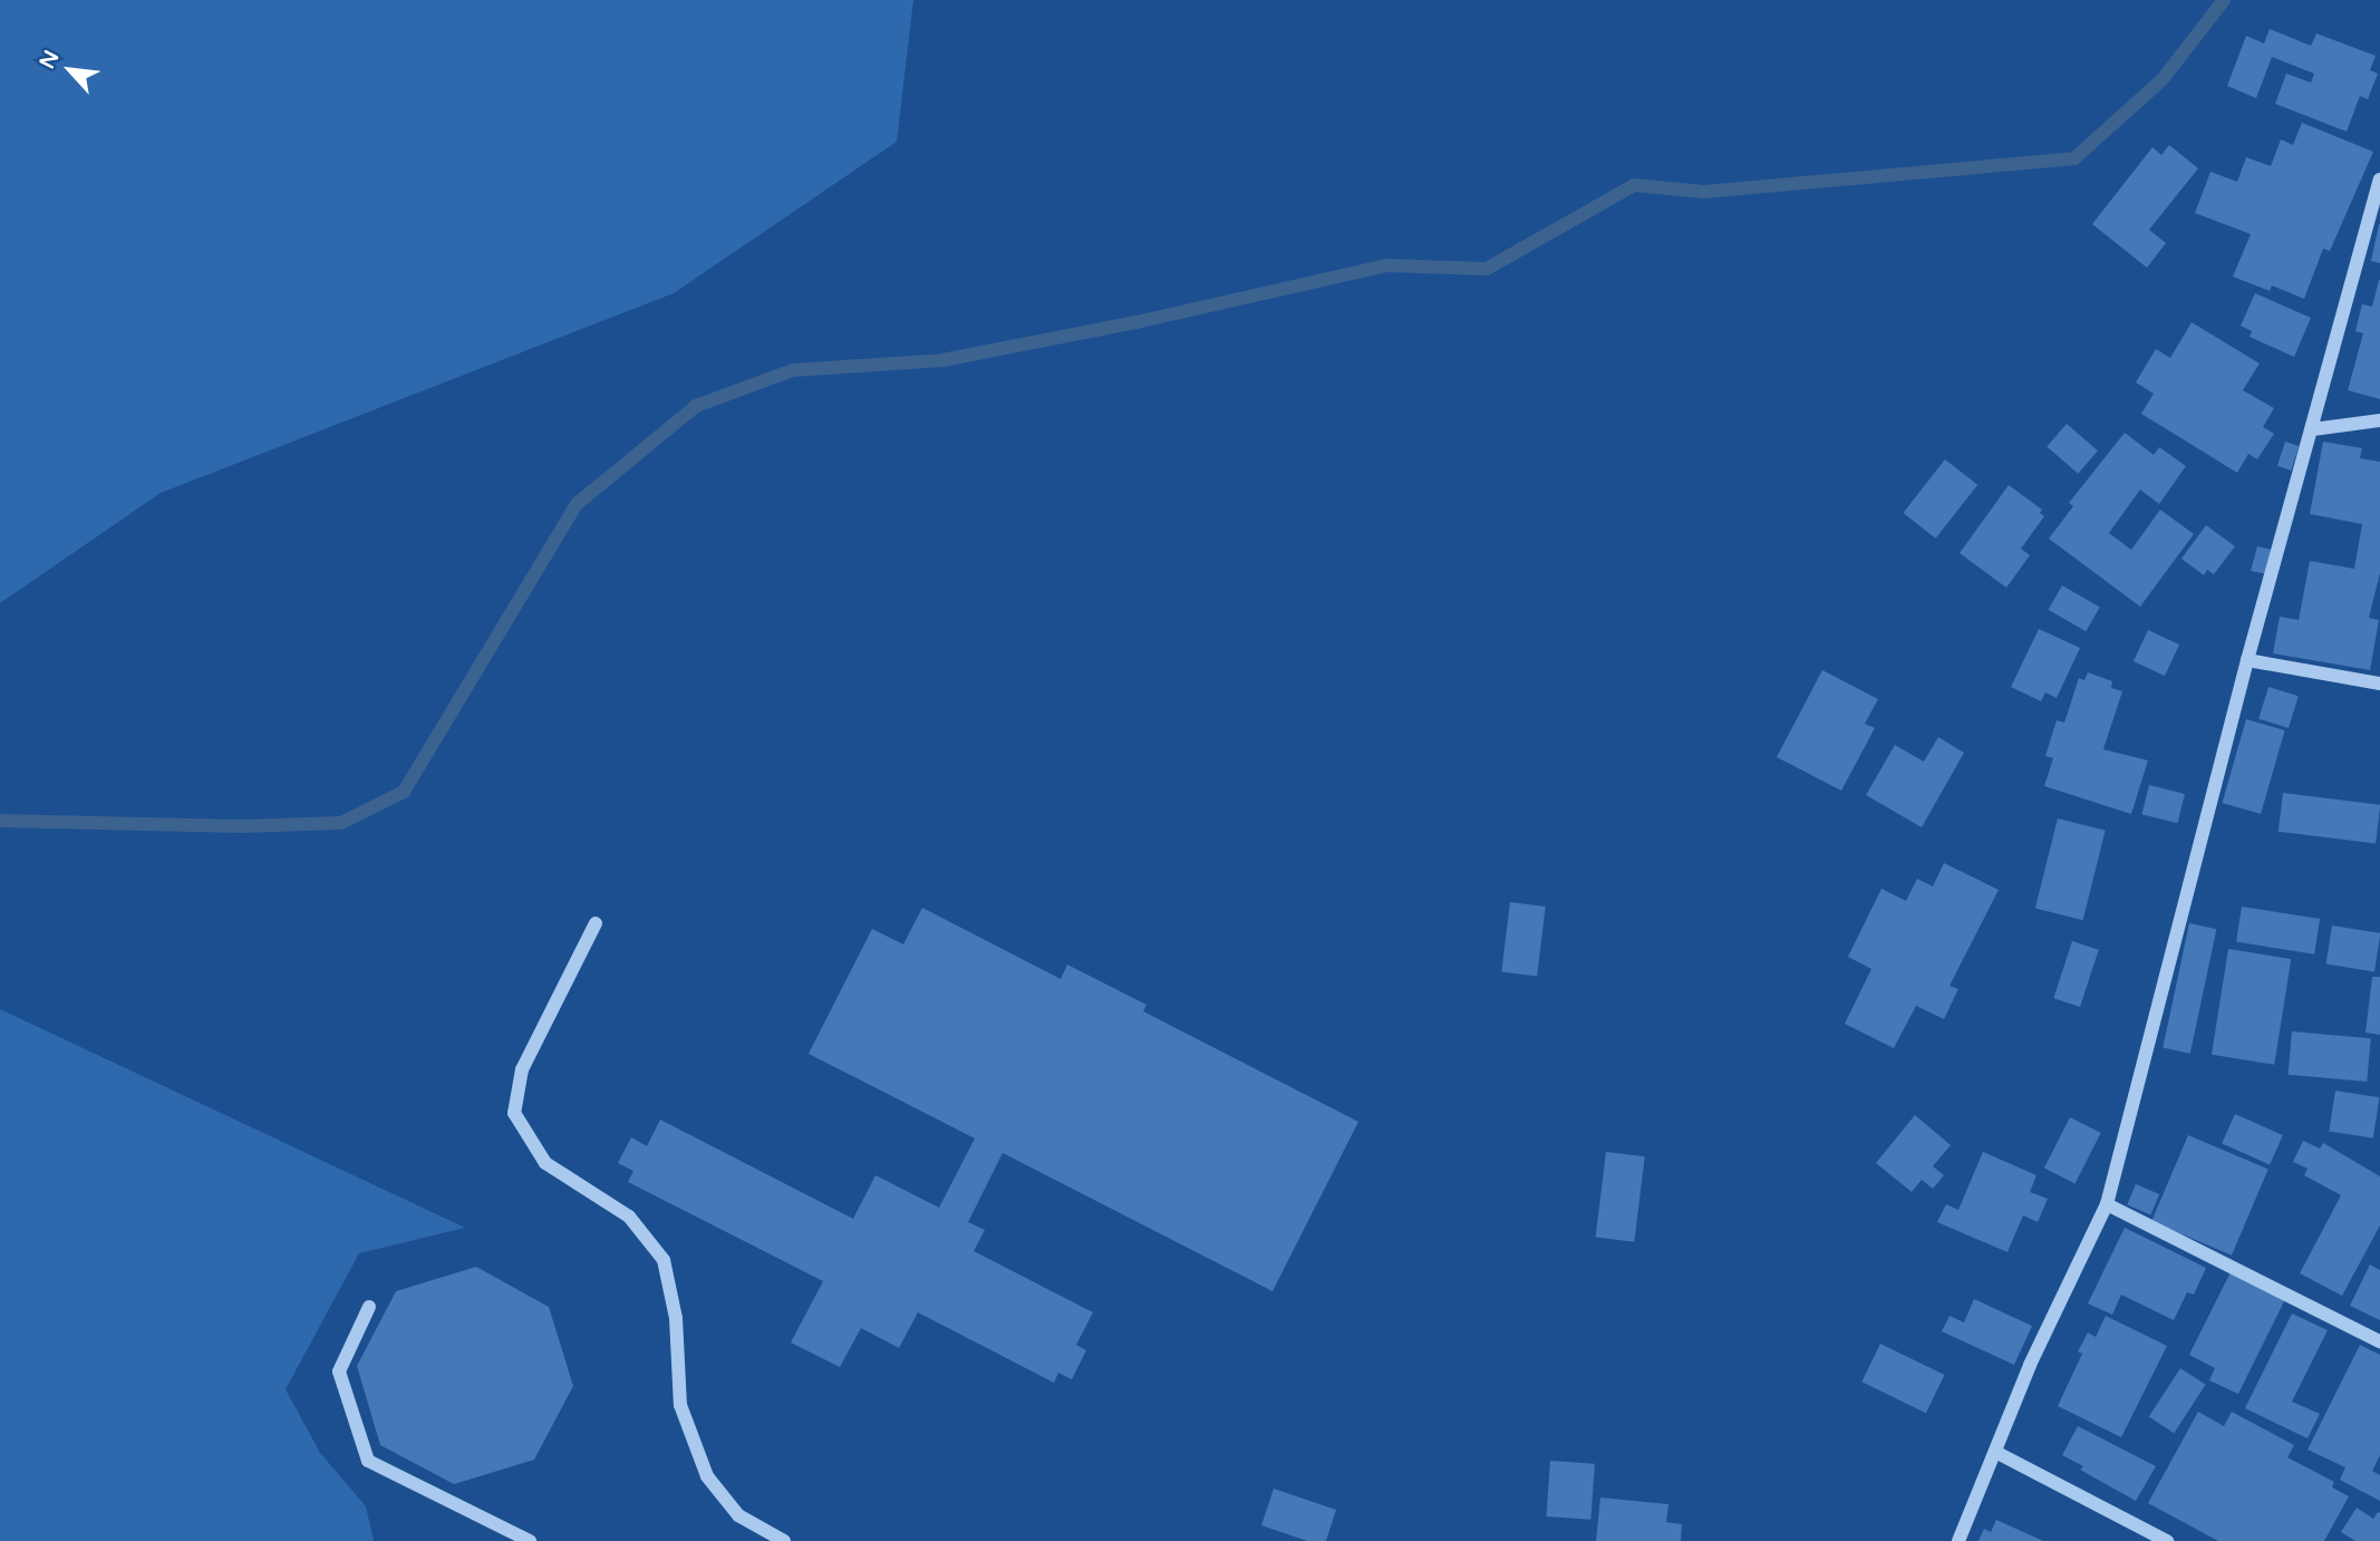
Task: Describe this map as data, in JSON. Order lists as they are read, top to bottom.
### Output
{
  "north": "top left"
}
